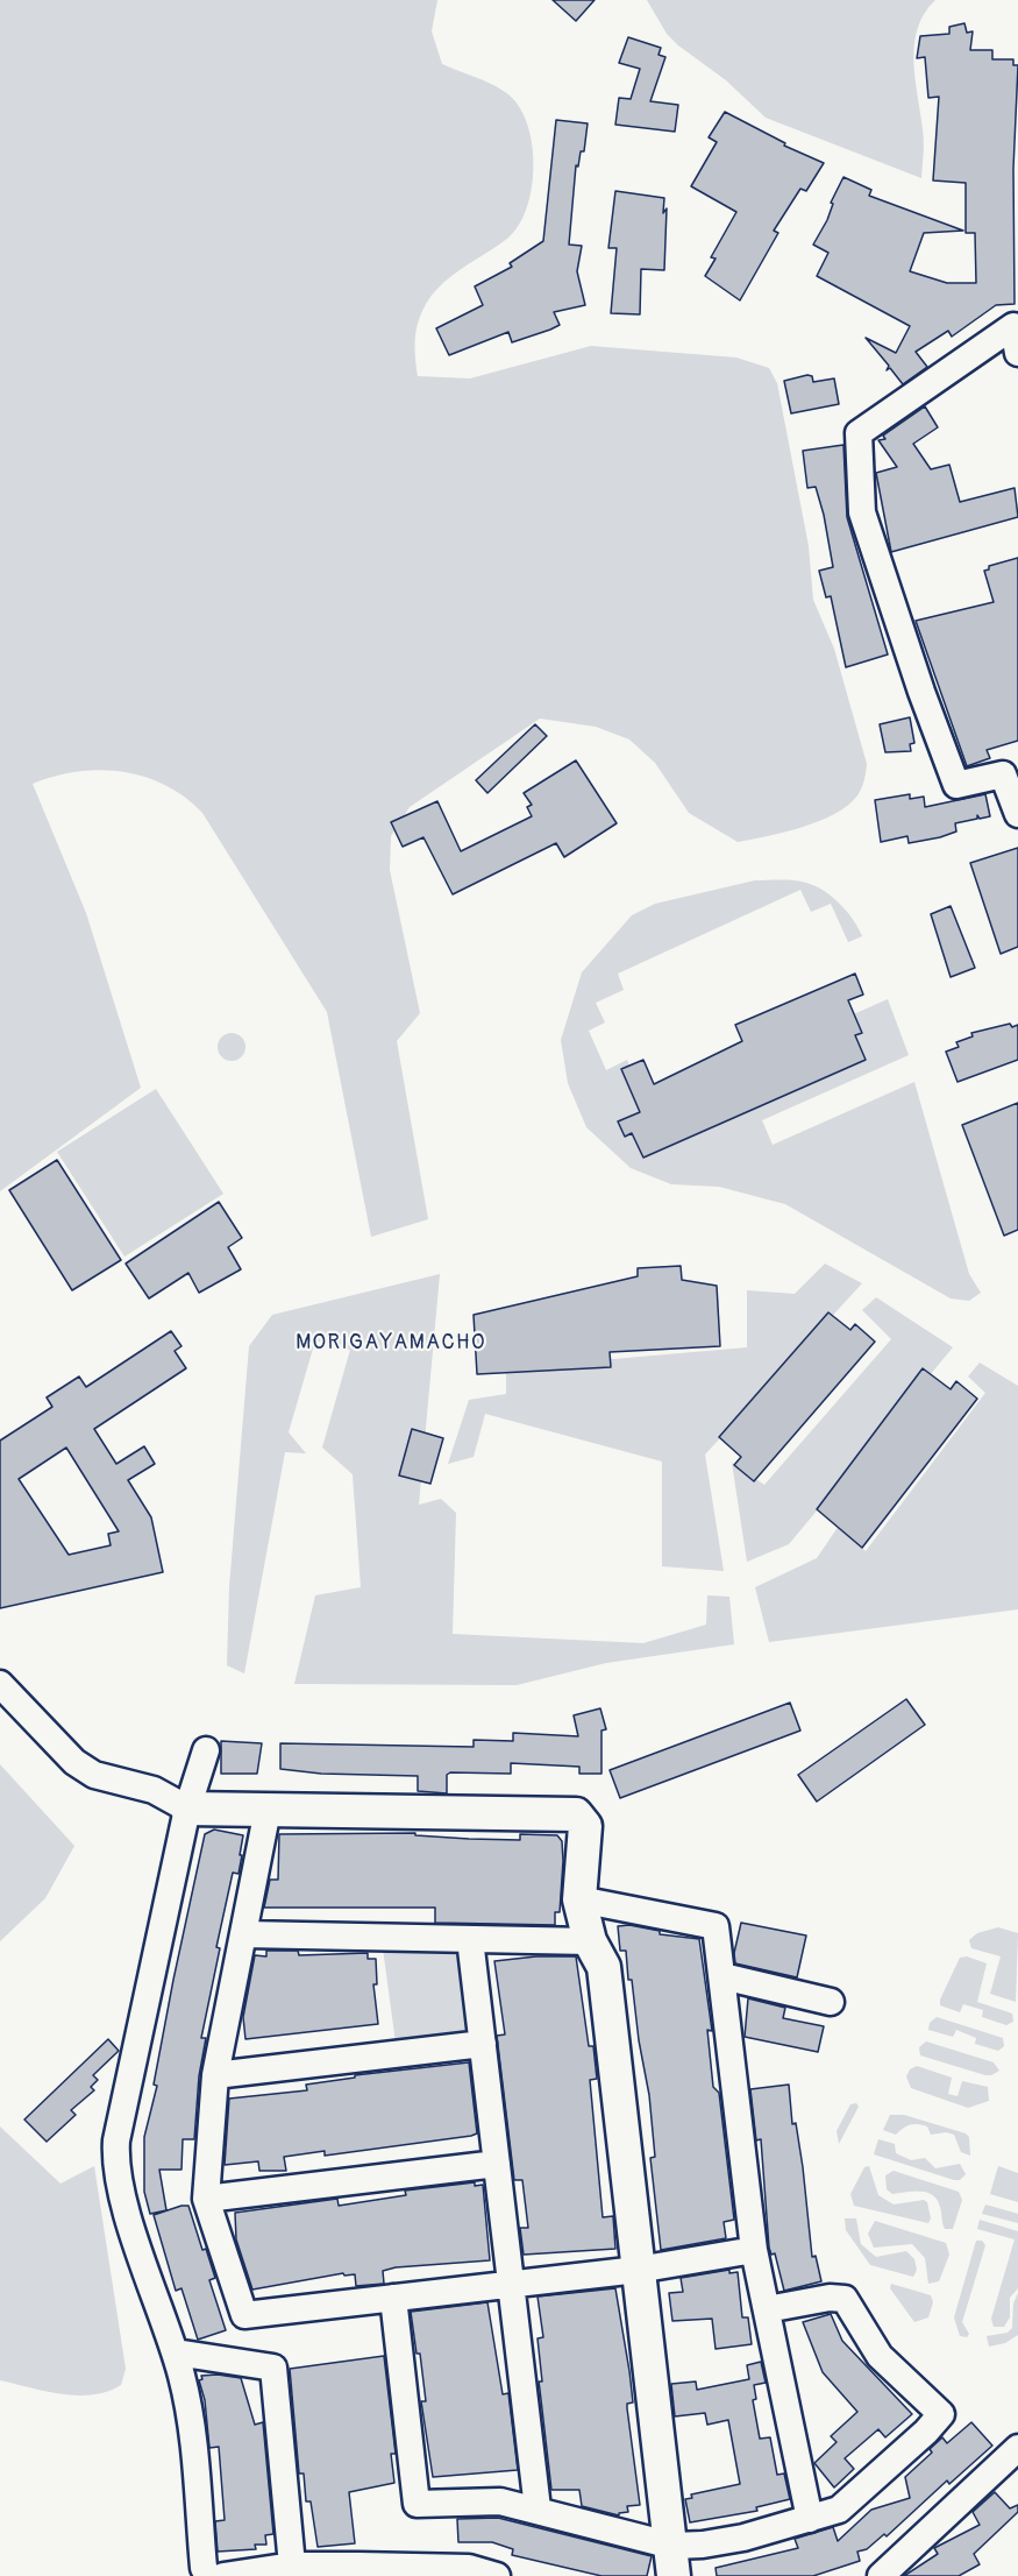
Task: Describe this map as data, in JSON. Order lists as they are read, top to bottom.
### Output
{
  "districts": ["MORIGAYAMACHO"]
}
